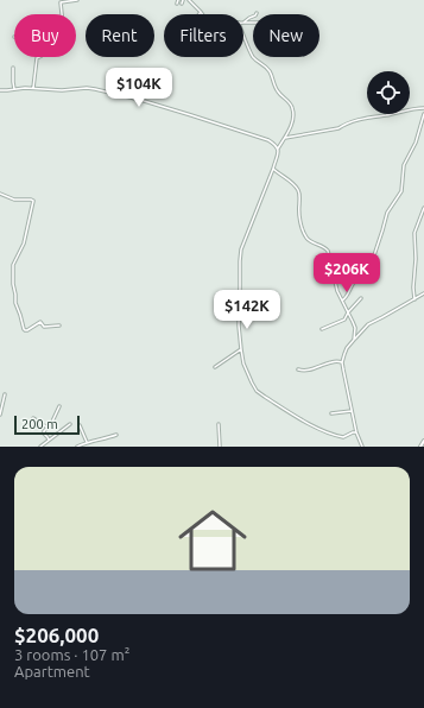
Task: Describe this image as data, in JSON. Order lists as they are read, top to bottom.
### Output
{
  "scale_bar": "200 m",
  "page": {
    "chip": [
      "Buy",
      "Rent",
      "Filters",
      "New"
    ],
    "price": ["$104K", "$206K", "$142K"],
    "scale": "200 m",
    "list": [
      {
        "name": "$206,000",
        "note": "3 rooms · 107 m² · Apartment"
      }
    ]
  }
}
